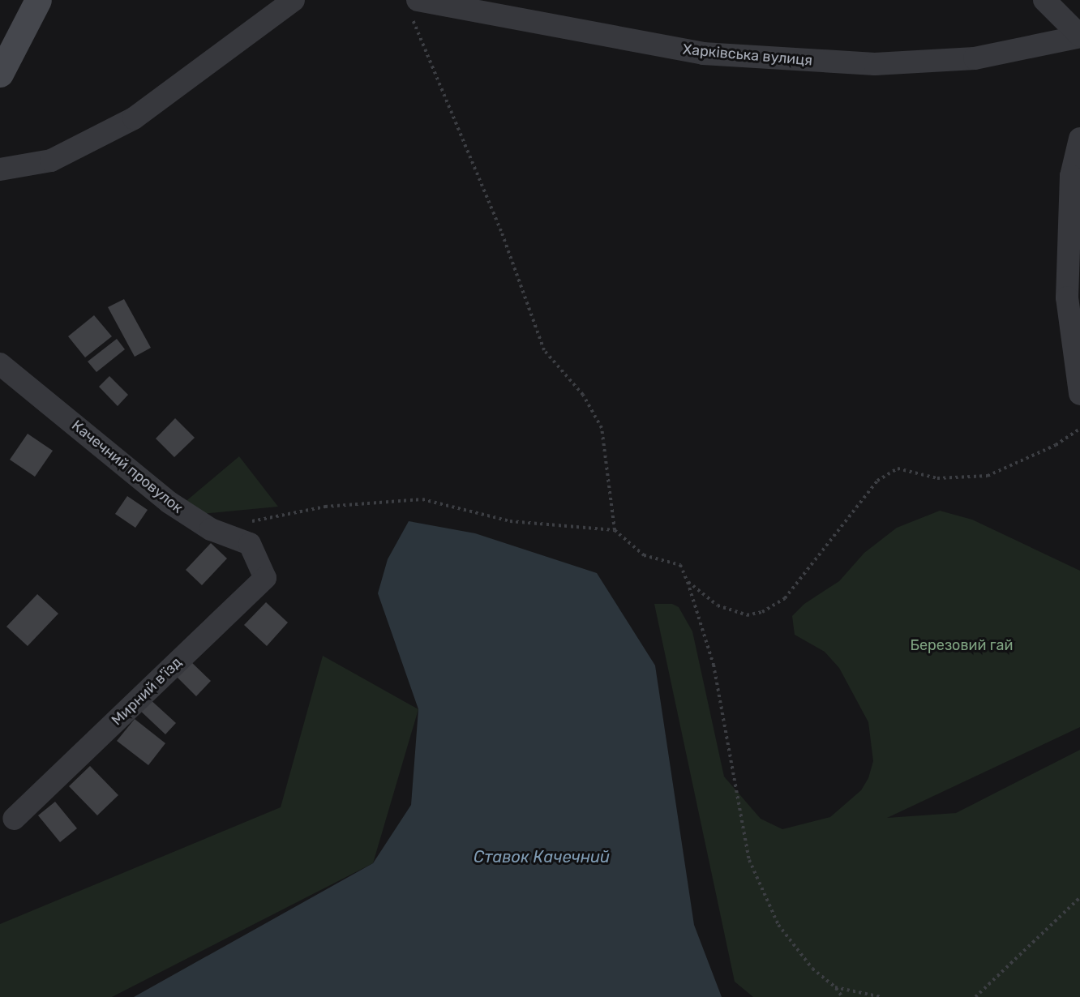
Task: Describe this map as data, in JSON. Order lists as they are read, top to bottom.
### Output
{
  "streets": {
    "street": ["Харківська вулиця", "Качечний провулок", "Мирний в'їзд"]
  },
  "crossings": [
    ["Качечний провулок", "Мирний в'їзд"]
  ],
  "water": ["Ставок Качечний"],
  "parks": ["Березовий гай"]
}
